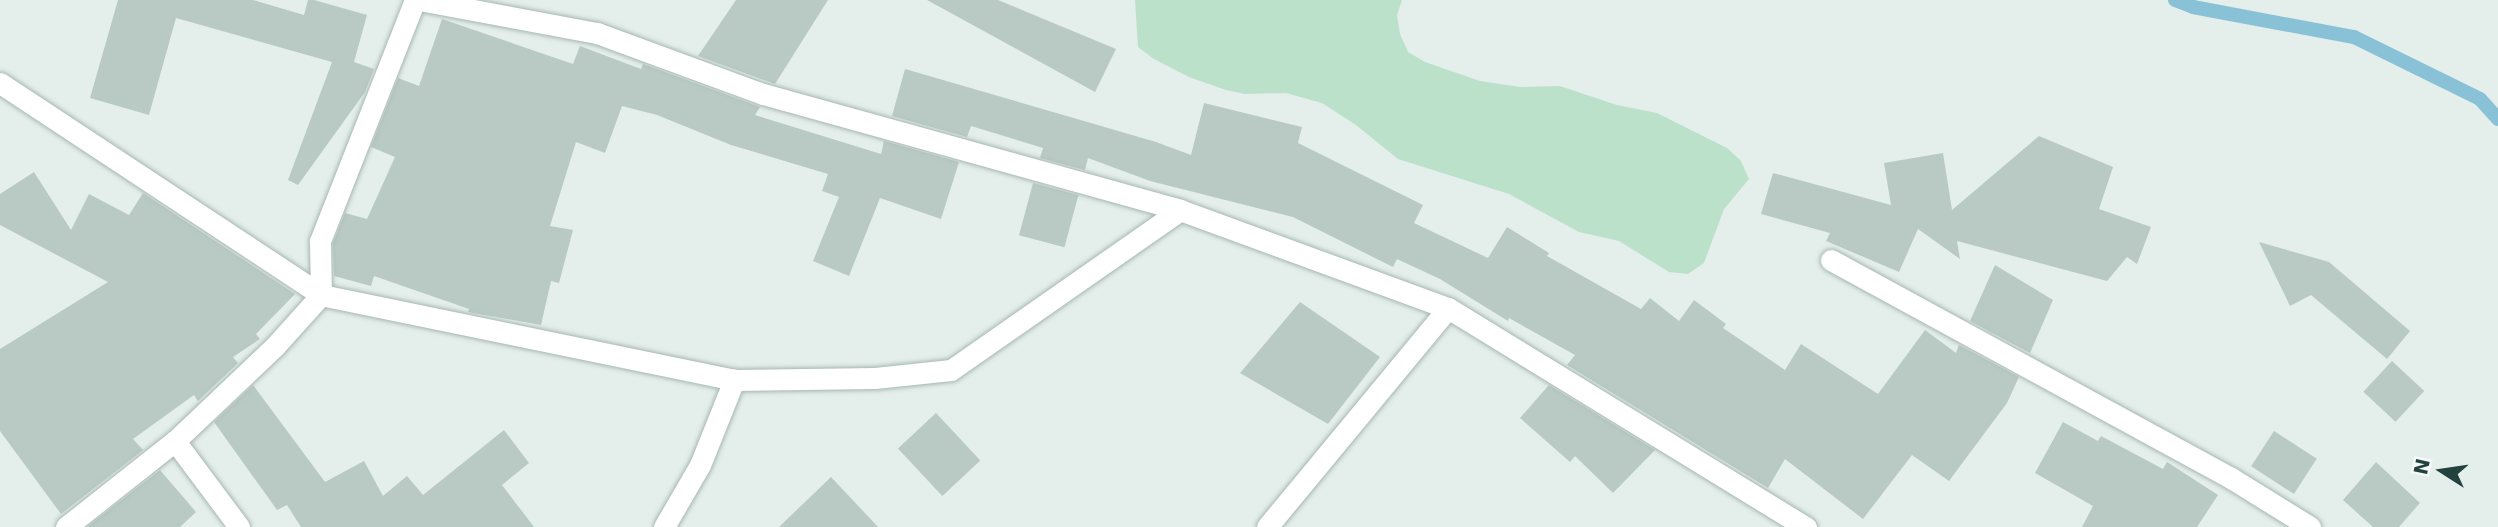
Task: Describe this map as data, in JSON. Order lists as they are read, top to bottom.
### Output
{
  "north": "left"
}
